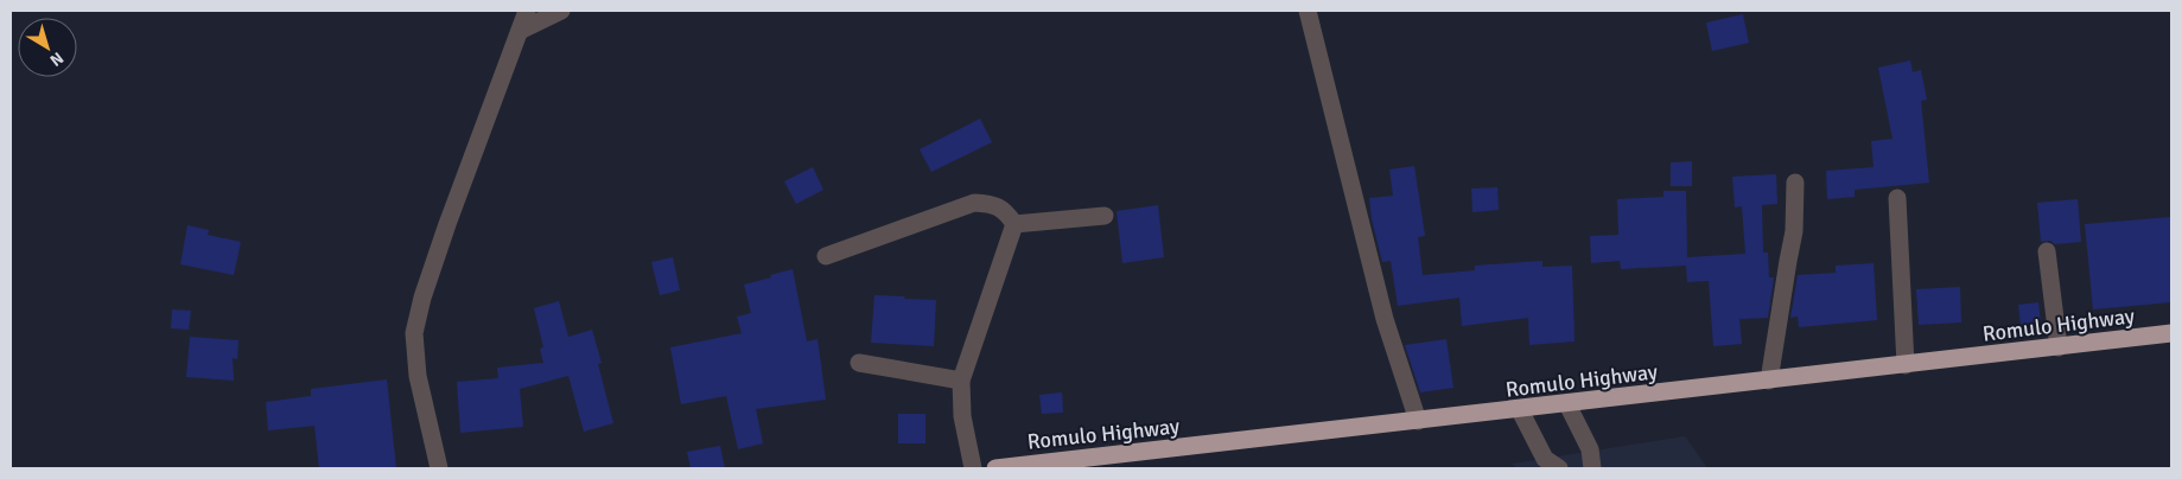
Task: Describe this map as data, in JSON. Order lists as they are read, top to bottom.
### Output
{
  "streets": {
    "highway": ["Romulo Highway"]
  },
  "north": "bottom right"
}
